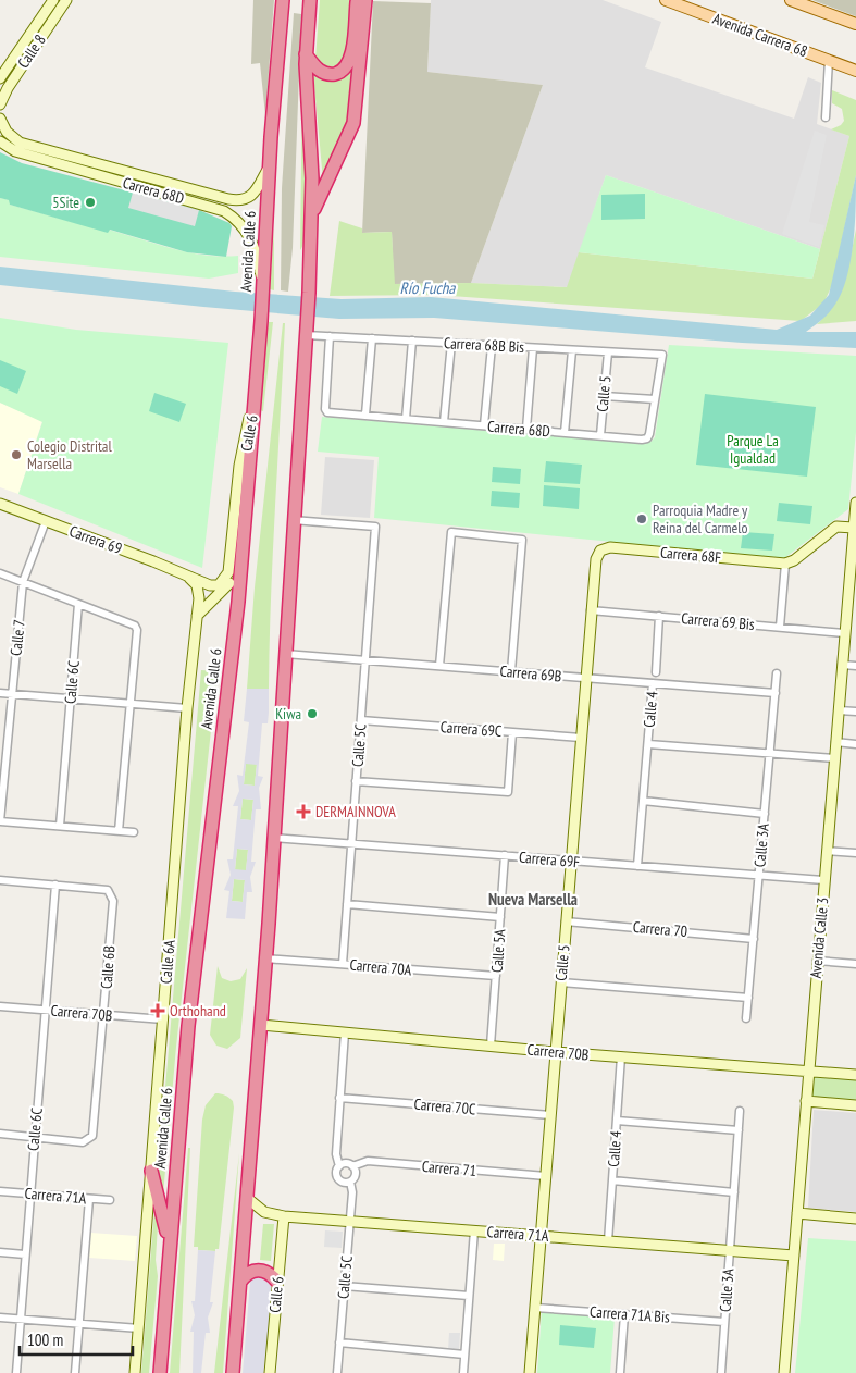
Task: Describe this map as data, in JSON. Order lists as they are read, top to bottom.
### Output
{
  "streets": {
    "highway": ["Avenida Calle 6"],
    "main road": ["Avenida Carrera 68"],
    "street": [
      "Calle 8",
      "Carrera 68D",
      "Carrera 68B Bis",
      "Calle 5",
      "Calle 6",
      "Carrera 69",
      "Carrera 68F",
      "Carrera 69 Bis",
      "Calle 7",
      "Carrera 69B",
      "Calle 6C",
      "Calle 4",
      "Carrera 69C",
      "Calle 5C",
      "Calle 3A",
      "Carrera 69F",
      "Carrera 70",
      "Avenida Calle 3",
      "Calle 5A",
      "Calle 6A",
      "Calle 6B",
      "Carrera 70A",
      "Carrera 70B",
      "Carrera 70C",
      "Carrera 71",
      "Carrera 71A",
      "Carrera 71A Bis"
    ]
  },
  "crossings": [
    ["Carrera 68D", "Avenida Calle 6"],
    ["Carrera 68D", "Carrera 68B Bis"],
    ["Carrera 68D", "Calle 5"],
    ["Avenida Calle 6", "Calle 6"],
    ["Carrera 68B Bis", "Calle 5"],
    ["Calle 5", "Carrera 68F"],
    ["Calle 5", "Carrera 69 Bis"],
    ["Calle 5", "Carrera 69B"],
    ["Calle 5", "Carrera 69C"],
    ["Calle 5", "Carrera 69F"],
    ["Calle 5", "Carrera 70"],
    ["Calle 5", "Carrera 70B"],
    ["Calle 5", "Carrera 70C"],
    ["Calle 5", "Carrera 71"],
    ["Calle 5", "Carrera 71A"],
    ["Calle 5", "Carrera 71A Bis"],
    ["Calle 6", "Carrera 69"],
    ["Calle 6", "Carrera 71A"],
    ["Carrera 69", "Calle 7"],
    ["Carrera 69 Bis", "Calle 4"],
    ["Carrera 69 Bis", "Avenida Calle 3"],
    ["Carrera 69B", "Calle 4"],
    ["Carrera 69B", "Calle 5C"],
    ["Carrera 69B", "Calle 3A"],
    ["Calle 6C", "Calle 6B"],
    ["Calle 6C", "Carrera 70B"],
    ["Calle 6C", "Carrera 71A"],
    ["Calle 4", "Carrera 69F"],
    ["Calle 4", "Carrera 70B"],
    ["Calle 4", "Carrera 71A"],
    ["Carrera 69C", "Calle 5C"],
    ["Calle 5C", "Carrera 69F"],
    ["Calle 5C", "Carrera 70A"],
    ["Calle 5C", "Carrera 71"],
    ["Calle 5C", "Carrera 71A"],
    ["Calle 3A", "Carrera 69F"],
    ["Calle 3A", "Carrera 70"],
    ["Calle 3A", "Carrera 71A"],
    ["Calle 3A", "Carrera 71A Bis"],
    ["Carrera 69F", "Avenida Calle 3"],
    ["Carrera 69F", "Calle 5A"],
    ["Avenida Calle 3", "Carrera 70B"],
    ["Avenida Calle 3", "Carrera 71A"],
    ["Calle 5A", "Carrera 70A"],
    ["Calle 5A", "Carrera 70B"],
    ["Calle 6A", "Carrera 70B"],
    ["Calle 6B", "Carrera 70B"]
  ],
  "districts": ["Nueva Marsella"],
  "water": ["Río Fucha"],
  "parks": ["Parque La Igualdad"],
  "places": {
    "other": [
      "5Site",
      "Colegio Distrital Marsella",
      "Parroquia Madre y Reina del Carmelo",
      "Kiwa"
    ],
    "health": ["DERMAINNOVA", "Orthohand"]
  },
  "scale_bar": "100 m"
}
